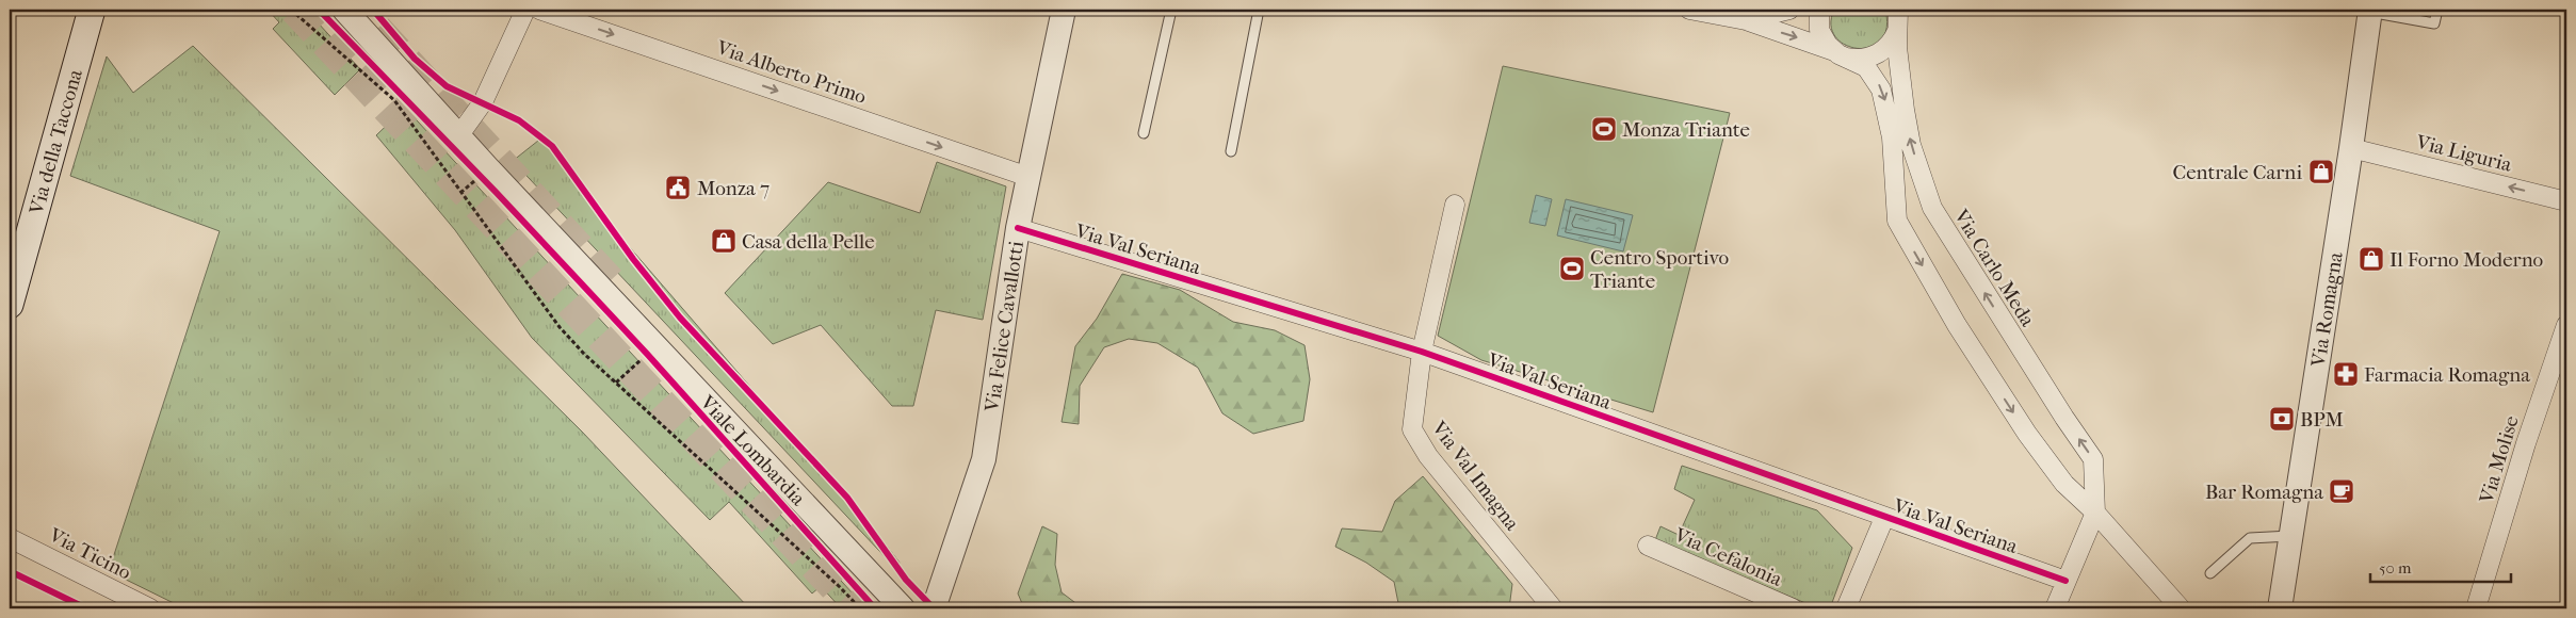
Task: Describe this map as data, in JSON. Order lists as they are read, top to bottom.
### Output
{
  "streets": {
    "main road": ["Via della Taccona"],
    "street": [
      "Via Alberto Primo",
      "Via Liguria",
      "Via Val Seriana",
      "Via Carlo Meda",
      "Via Romagna",
      "Via Felice Cavallotti",
      "Viale Lombardia",
      "Via Molise",
      "Via Val Imagna",
      "Via Ticino",
      "Via Cefalonia"
    ]
  },
  "crossings": [
    ["Via Alberto Primo", "Via Felice Cavallotti"],
    ["Via Liguria", "Via Romagna"],
    ["Via Val Seriana", "Via Carlo Meda"],
    ["Via Val Seriana", "Via Felice Cavallotti"],
    ["Via Val Seriana", "Via Val Imagna"]
  ],
  "one_way": ["Via Alberto Primo", "Via Liguria"],
  "places": {
    "sports": ["Monza Triante", "Centro Sportivo Triante"],
    "shop": ["Centrale Carni", "Casa della Pelle", "Il Forno Moderno"],
    "public building": ["Monza 7"],
    "pharmacy": ["Farmacia Romagna"],
    "bank": ["BPM"],
    "cafe": ["Bar Romagna"]
  },
  "scale_bar": "50 m"
}
